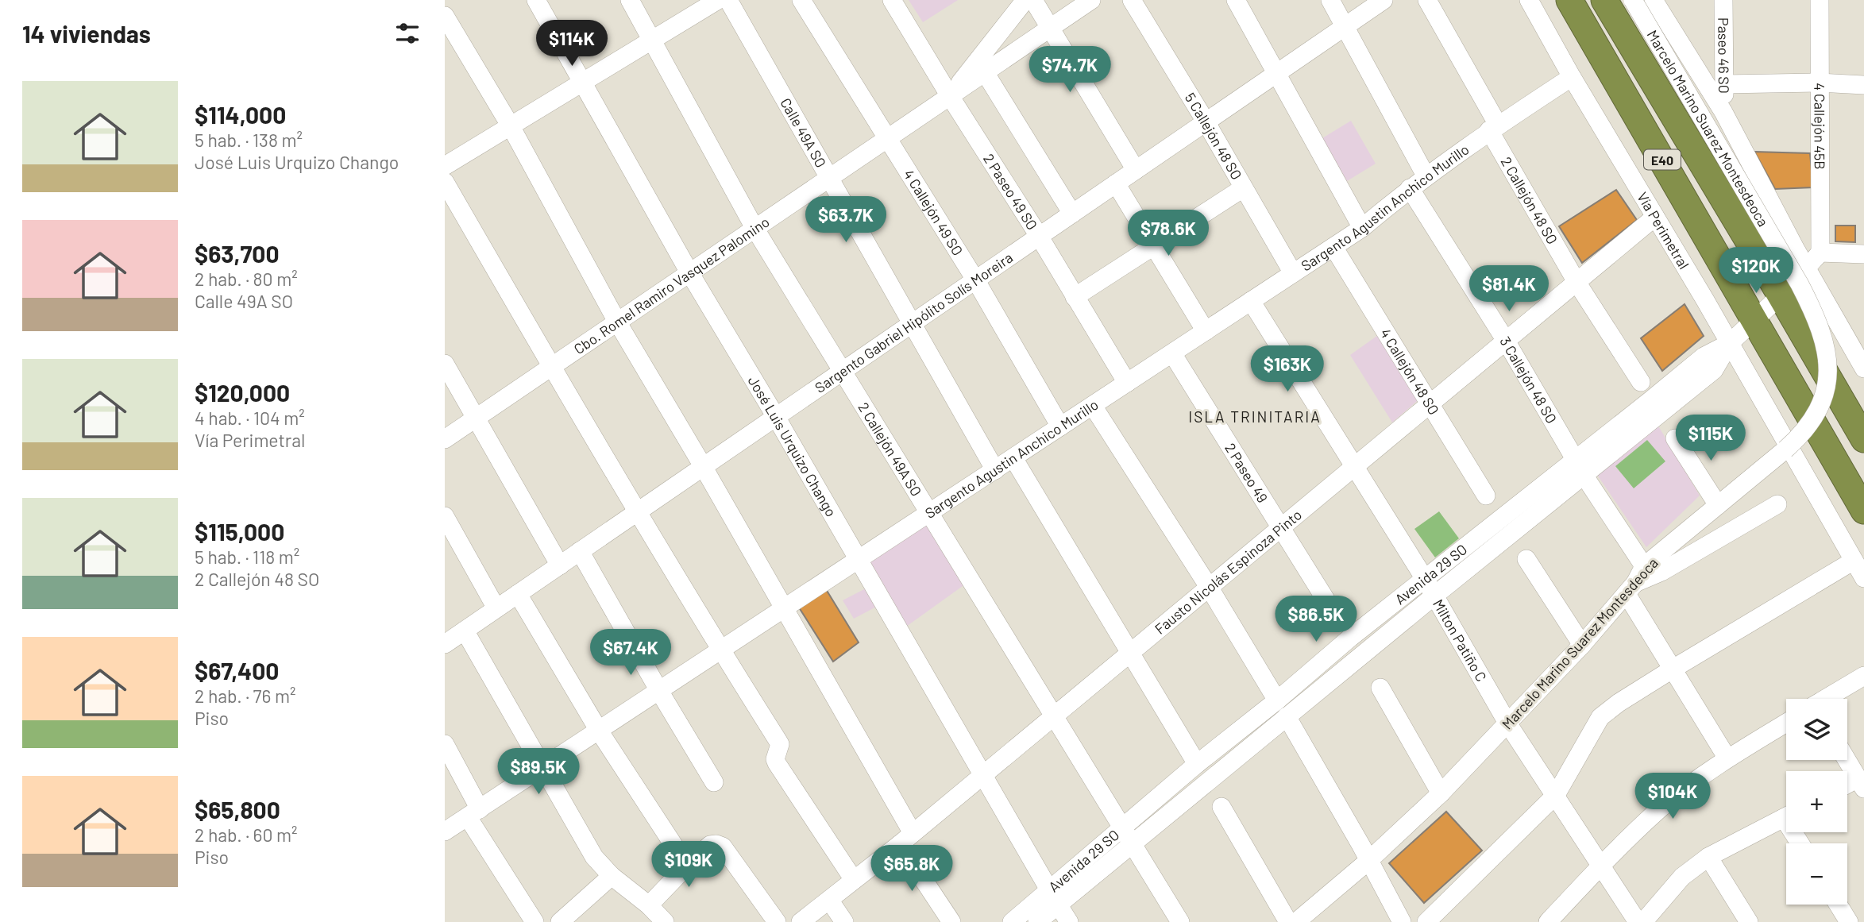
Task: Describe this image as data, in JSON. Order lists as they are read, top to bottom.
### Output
{
  "streets": {
    "highway": ["E40"],
    "street": [
      "Paseo 46 SO",
      "4 Callejón 45B",
      "Marcelo Marino Suarez Montesdeoca",
      "Calle 49A SO",
      "5 Callejón 48 SO",
      "2 Paseo 49 SO",
      "2 Callejón 48 SO",
      "Sargento Agustin Anchico Murillo",
      "4 Callejón 49 SO",
      "Vía Perimetral",
      "Cbo. Romel Ramiro Vasquez Palomino",
      "Sargento Gabriel Hipólito Solís Moreira",
      "4 Callejón 48 SO",
      "3 Callejón 48 SO",
      "José Luis Urquizo Chango",
      "2 Callejón 49A SO",
      "2 Paseo 49",
      "Fausto Nicolás Espinoza Pinto",
      "Avenida 29 SO",
      "Milton Patiño C"
    ]
  },
  "crossings": [
    ["4 Callejón 45B", "Avenida 29 SO"],
    ["Marcelo Marino Suarez Montesdeoca", "3 Callejón 48 SO"],
    ["Marcelo Marino Suarez Montesdeoca", "Milton Patiño C"],
    ["Calle 49A SO", "Sargento Agustin Anchico Murillo"],
    ["Calle 49A SO", "Cbo. Romel Ramiro Vasquez Palomino"],
    ["Calle 49A SO", "Sargento Gabriel Hipólito Solís Moreira"],
    ["5 Callejón 48 SO", "Sargento Agustin Anchico Murillo"],
    ["5 Callejón 48 SO", "Sargento Gabriel Hipólito Solís Moreira"],
    ["E40", "Avenida 29 SO"],
    ["2 Paseo 49 SO", "Sargento Agustin Anchico Murillo"],
    ["2 Paseo 49 SO", "Cbo. Romel Ramiro Vasquez Palomino"],
    ["2 Paseo 49 SO", "Sargento Gabriel Hipólito Solís Moreira"],
    ["2 Callejón 48 SO", "Sargento Agustin Anchico Murillo"],
    ["2 Callejón 48 SO", "Fausto Nicolás Espinoza Pinto"],
    ["Sargento Agustin Anchico Murillo", "4 Callejón 49 SO"],
    ["Sargento Agustin Anchico Murillo", "Vía Perimetral"],
    ["Sargento Agustin Anchico Murillo", "4 Callejón 48 SO"],
    ["Sargento Agustin Anchico Murillo", "3 Callejón 48 SO"],
    ["Sargento Agustin Anchico Murillo", "José Luis Urquizo Chango"],
    ["Sargento Agustin Anchico Murillo", "2 Callejón 49A SO"],
    ["Sargento Agustin Anchico Murillo", "2 Paseo 49"],
    ["Sargento Agustin Anchico Murillo", "Milton Patiño C"],
    ["4 Callejón 49 SO", "Cbo. Romel Ramiro Vasquez Palomino"],
    ["4 Callejón 49 SO", "Sargento Gabriel Hipólito Solís Moreira"],
    ["Vía Perimetral", "Fausto Nicolás Espinoza Pinto"],
    ["Vía Perimetral", "Avenida 29 SO"],
    ["Cbo. Romel Ramiro Vasquez Palomino", "José Luis Urquizo Chango"],
    ["Cbo. Romel Ramiro Vasquez Palomino", "2 Callejón 49A SO"],
    ["Sargento Gabriel Hipólito Solís Moreira", "José Luis Urquizo Chango"],
    ["Sargento Gabriel Hipólito Solís Moreira", "2 Callejón 49A SO"],
    ["4 Callejón 48 SO", "Fausto Nicolás Espinoza Pinto"],
    ["3 Callejón 48 SO", "Fausto Nicolás Espinoza Pinto"],
    ["3 Callejón 48 SO", "Avenida 29 SO"],
    ["José Luis Urquizo Chango", "Fausto Nicolás Espinoza Pinto"],
    ["José Luis Urquizo Chango", "Avenida 29 SO"],
    ["2 Callejón 49A SO", "Fausto Nicolás Espinoza Pinto"],
    ["2 Callejón 49A SO", "Avenida 29 SO"],
    ["2 Paseo 49", "Fausto Nicolás Espinoza Pinto"],
    ["Fausto Nicolás Espinoza Pinto", "Milton Patiño C"],
    ["Avenida 29 SO", "Milton Patiño C"]
  ],
  "districts": ["ISLA TRINITARIA"],
  "page": {
    "heading": "14 viviendas",
    "price": [
      "$114K",
      "$74.7K",
      "$63.7K",
      "$78.6K",
      "$120K",
      "$81.4K",
      "$163K",
      "$115K",
      "$86.5K",
      "$67.4K",
      "$89.5K",
      "$104K",
      "$109K",
      "$65.8K"
    ],
    "list": [
      {
        "name": "$114,000",
        "note": "5 hab. · 138 m² · José Luis Urquizo Chango"
      },
      {
        "name": "$63,700",
        "note": "2 hab. · 80 m² · Calle 49A SO"
      },
      {
        "name": "$120,000",
        "note": "4 hab. · 104 m² · Vía Perimetral"
      },
      {
        "name": "$115,000",
        "note": "5 hab. · 118 m² · 2 Callejón 48 SO"
      },
      {
        "name": "$67,400",
        "note": "2 hab. · 76 m² · Piso"
      },
      {
        "name": "$65,800",
        "note": "2 hab. · 60 m² · Piso"
      }
    ],
    "map_buttons": ["+", "−"]
  }
}
